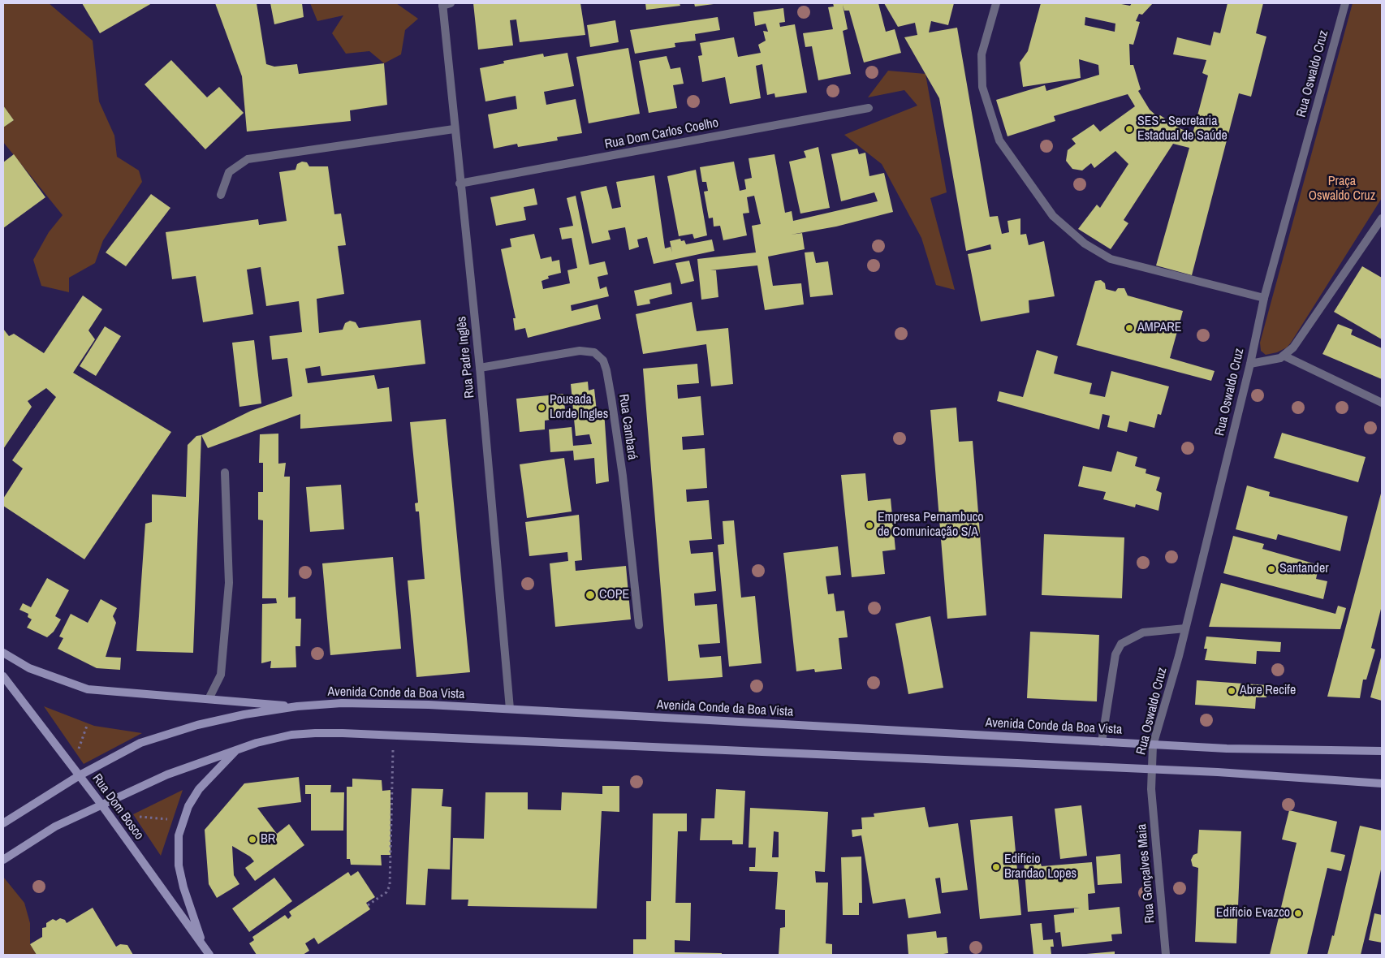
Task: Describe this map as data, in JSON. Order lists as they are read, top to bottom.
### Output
{
  "streets": {
    "main road": ["Avenida Conde da Boa Vista", "Rua Dom Bosco"],
    "street": [
      "Rua Oswaldo Cruz",
      "Rua Dom Carlos Coelho",
      "Rua Padre Inglês",
      "Rua Cambará",
      "Rua Gonçalves Maia"
    ]
  },
  "crossings": [
    ["Rua Oswaldo Cruz", "Avenida Conde da Boa Vista"],
    ["Rua Oswaldo Cruz", "Rua Gonçalves Maia"],
    ["Rua Dom Carlos Coelho", "Rua Padre Inglês"],
    ["Rua Padre Inglês", "Rua Cambará"],
    ["Rua Padre Inglês", "Avenida Conde da Boa Vista"],
    ["Avenida Conde da Boa Vista", "Rua Dom Bosco"]
  ],
  "parks": ["Praça Oswaldo Cruz"],
  "places": [
    "SES - Secretaria Estadual de Saúde",
    "AMPARE",
    "Pousada Lorde Ingles",
    "Empresa Pernambuco de Comunicação S/A",
    "Santander",
    "COPE",
    "Abre Recife",
    "BR",
    "Edifício Brandao Lopes",
    "Edificio Evazco"
  ]
}
